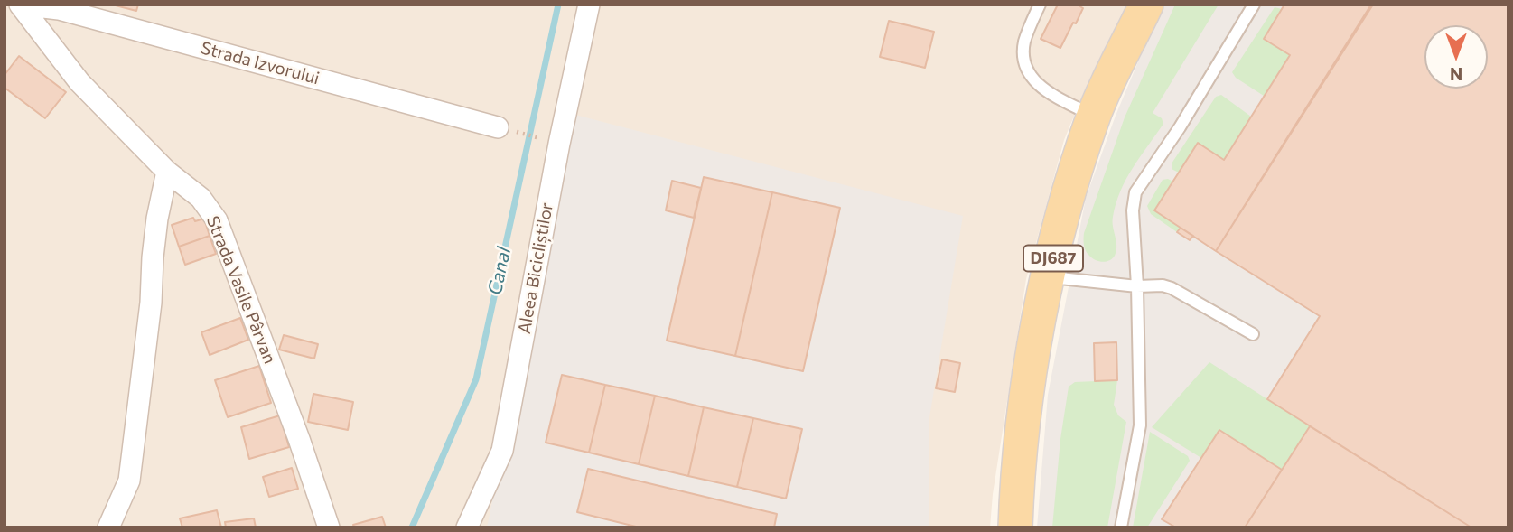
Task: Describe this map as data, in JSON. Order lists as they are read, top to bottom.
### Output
{
  "streets": {
    "main road": ["DJ687"],
    "street": ["Strada Izvorului", "Aleea Bicicliștilor", "Strada Vasile Pârvan"]
  },
  "crossings": [
    ["Strada Izvorului", "Strada Vasile Pârvan"]
  ],
  "water": ["Canal"],
  "north": "bottom"
}
